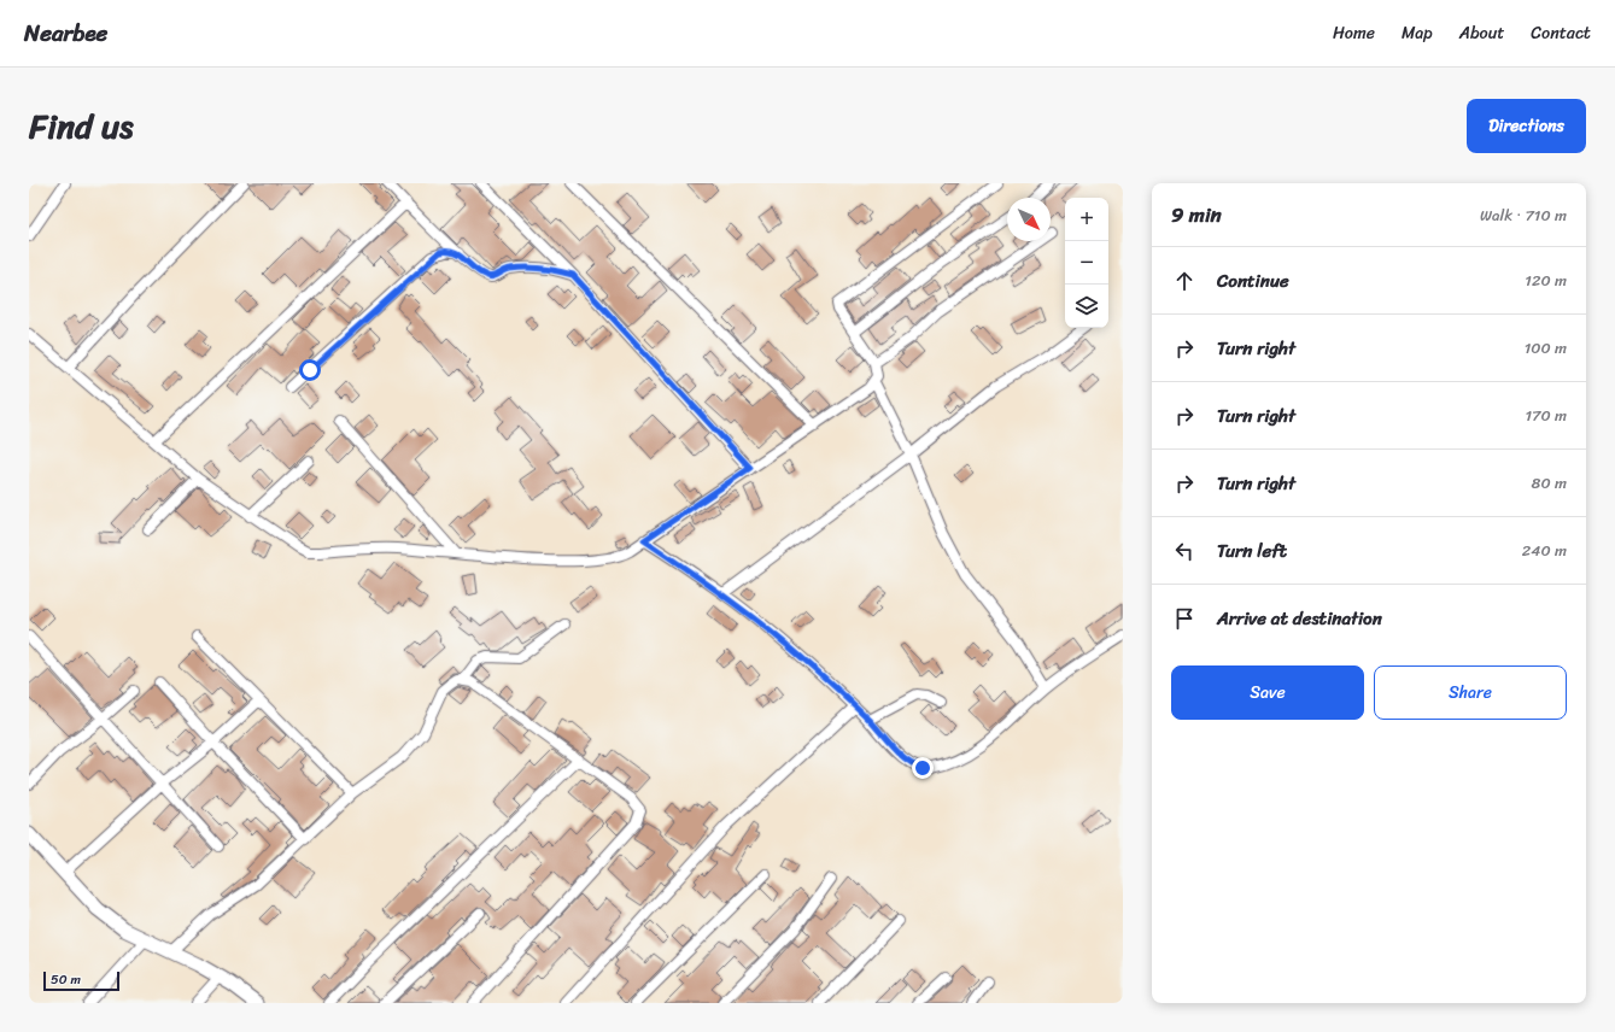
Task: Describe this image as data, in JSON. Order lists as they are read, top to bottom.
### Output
{
  "scale_bar": "50 m",
  "north": "bottom right",
  "page": {
    "header": "Nearbee",
    "nav": [
      "Home",
      "Map",
      "About",
      "Contact"
    ],
    "title": "Find us",
    "buttons": [
      "Directions",
      ["Save", "Share"]
    ],
    "heading": ["9 min", "Walk · 710 m"],
    "map_buttons": ["+", "−"],
    "list": [
      ["Continue", "120 m"],
      ["Turn right", "100 m"],
      ["Turn right", "170 m"],
      ["Turn right", "80 m"],
      ["Turn left", "240 m"],
      "Arrive at destination"
    ],
    "scale": "50 m"
  }
}
